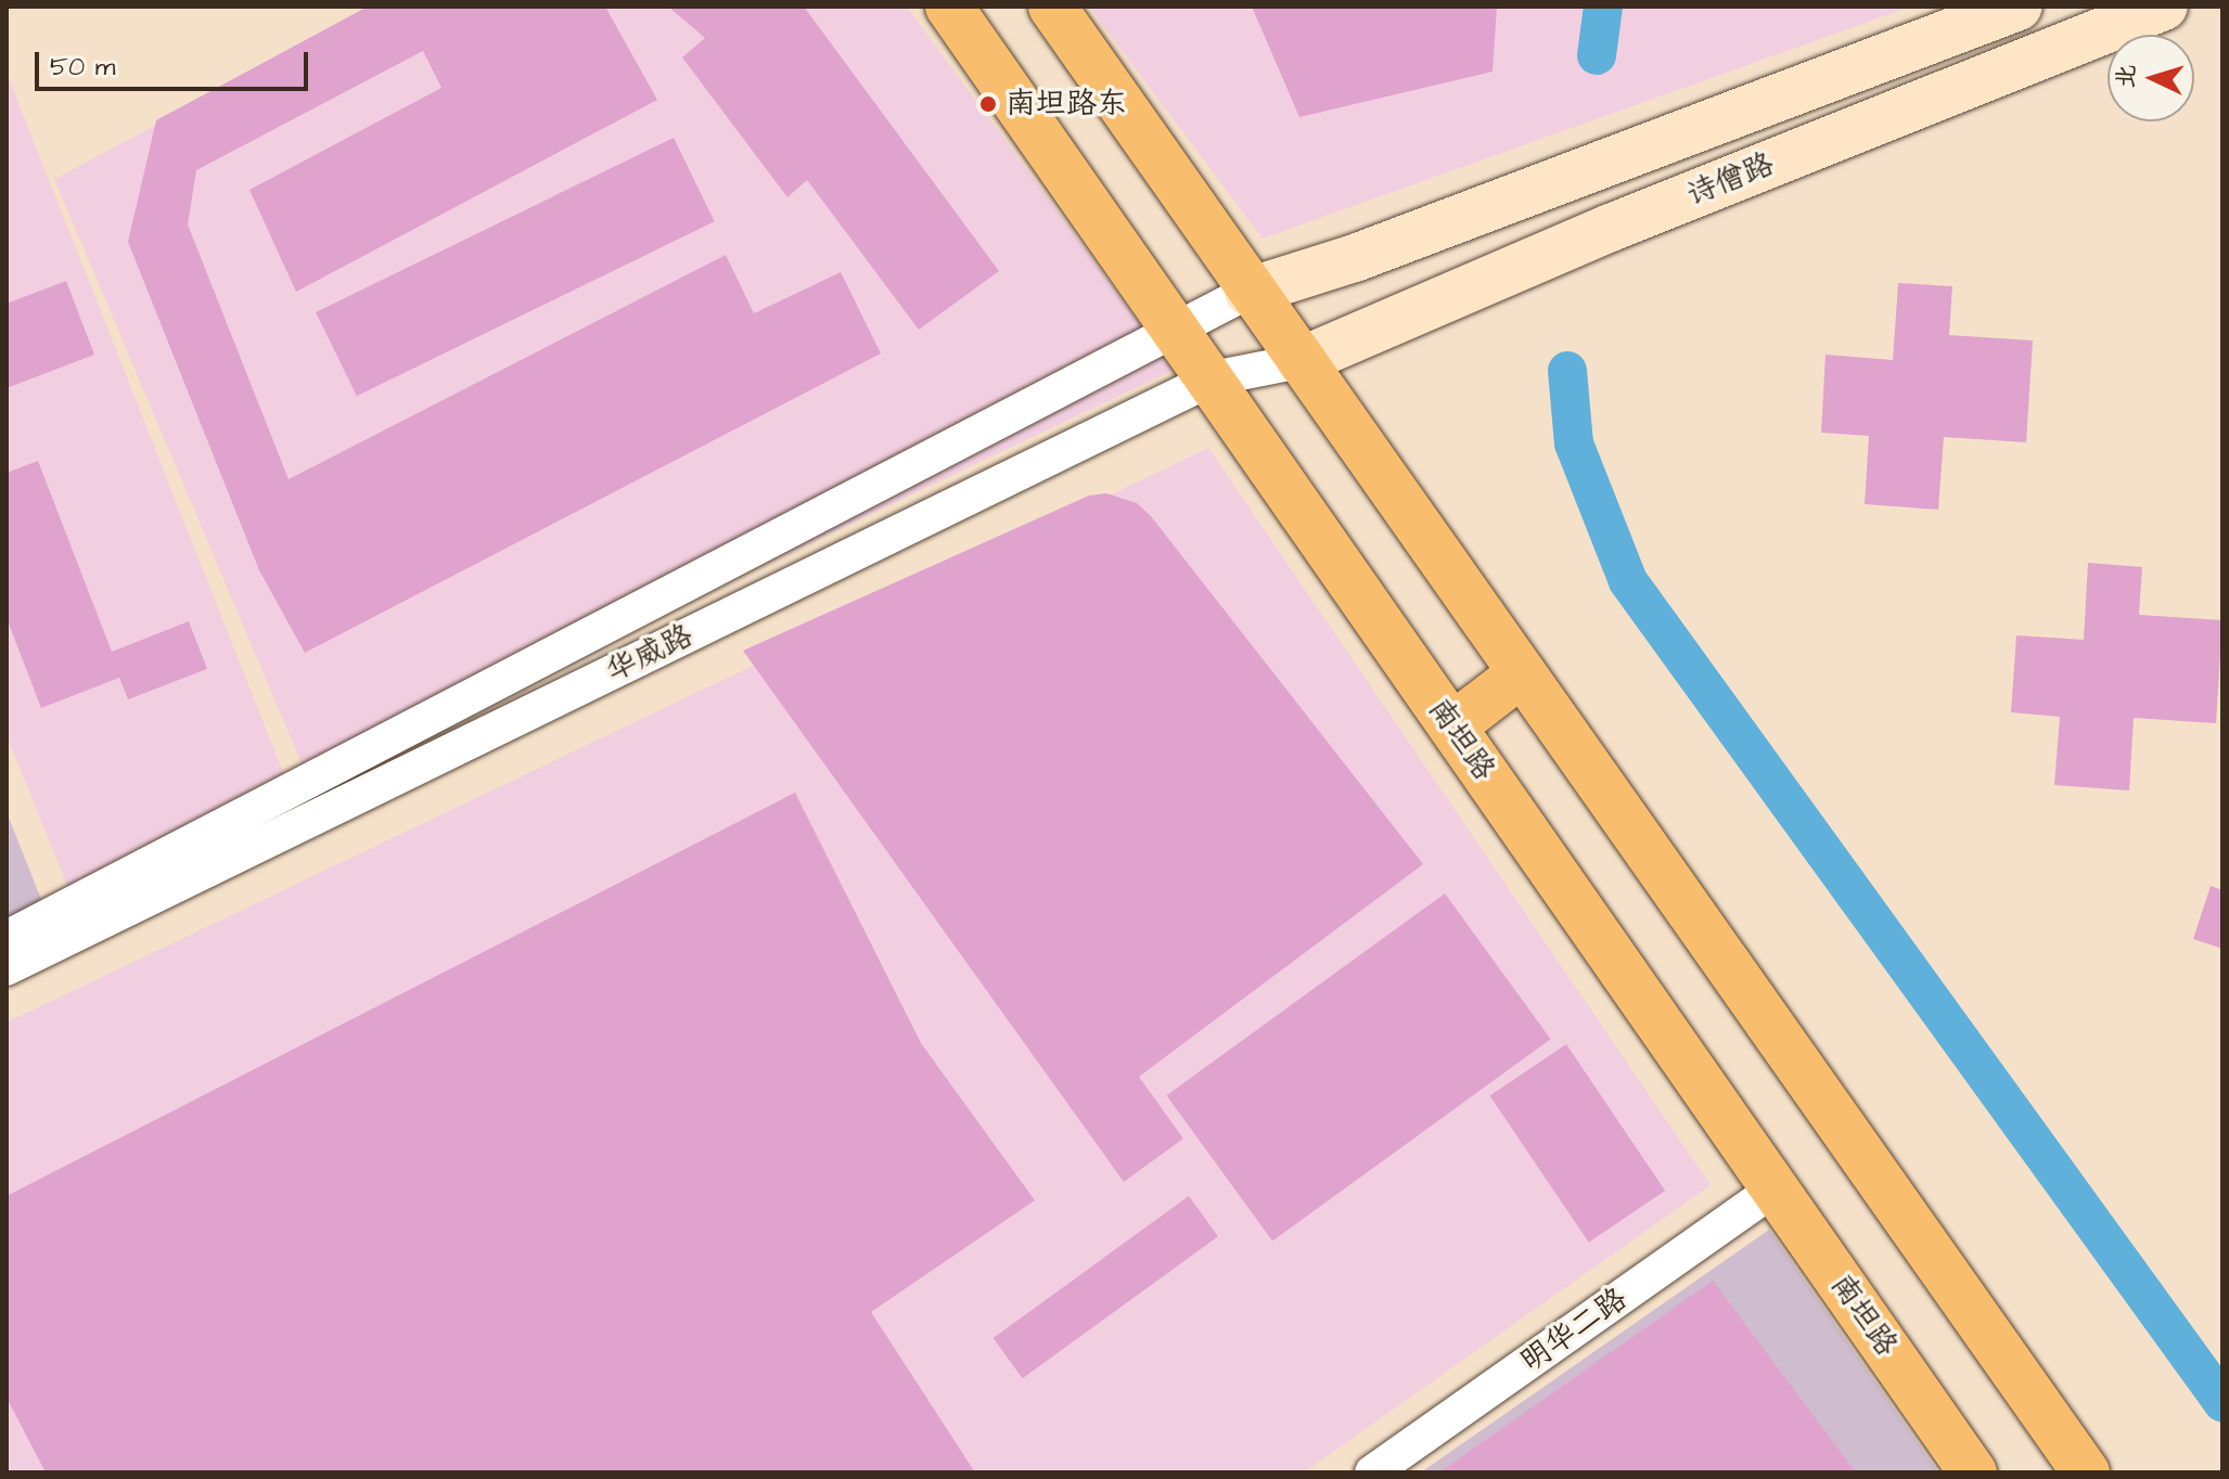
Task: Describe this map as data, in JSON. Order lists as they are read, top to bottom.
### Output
{
  "streets": {
    "main road": ["南坦路"],
    "street": ["诗僧路", "华威路", "明华二路"]
  },
  "crossings": [
    ["诗僧路", "华威路"],
    ["华威路", "南坦路"],
    ["南坦路", "明华二路"]
  ],
  "places": ["南坦路东"],
  "scale_bar": "50 m",
  "north": "left"
}
